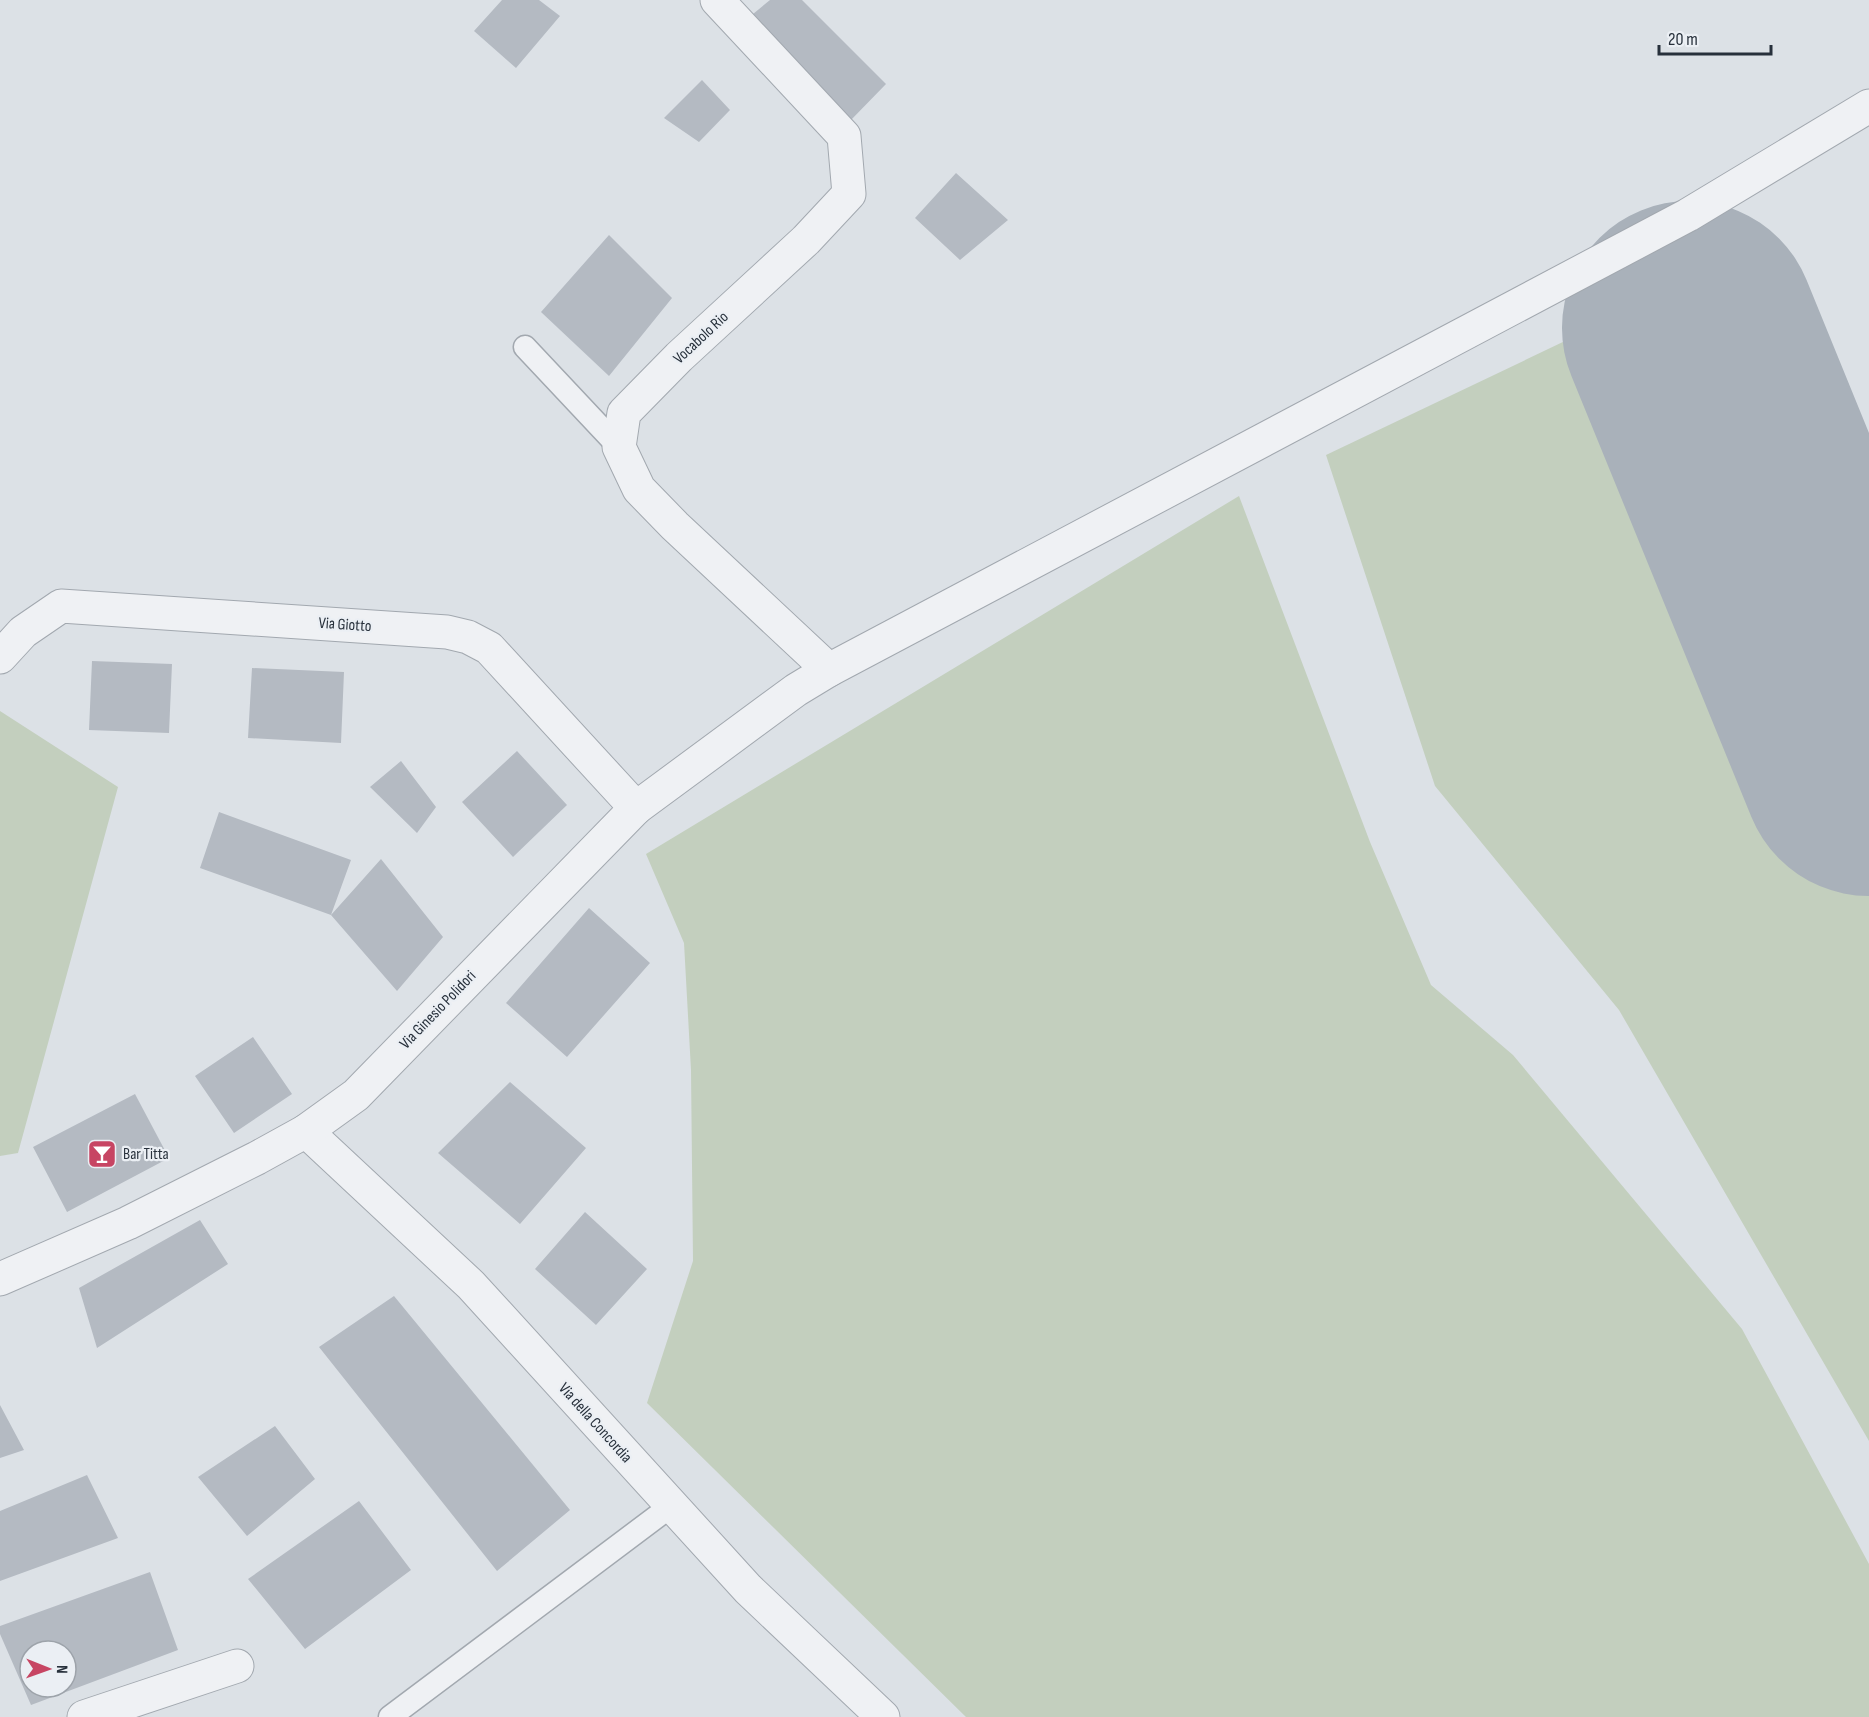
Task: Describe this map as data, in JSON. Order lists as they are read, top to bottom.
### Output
{
  "streets": {
    "street": [
      "Vocabolo Rio",
      "Via Giotto",
      "Via Ginesio Polidori",
      "Via della Concordia"
    ]
  },
  "crossings": [
    ["Via Giotto", "Via Ginesio Polidori"],
    ["Via Ginesio Polidori", "Via della Concordia"]
  ],
  "places": {
    "bar": ["Bar Titta"]
  },
  "scale_bar": "20 m",
  "north": "right"
}
